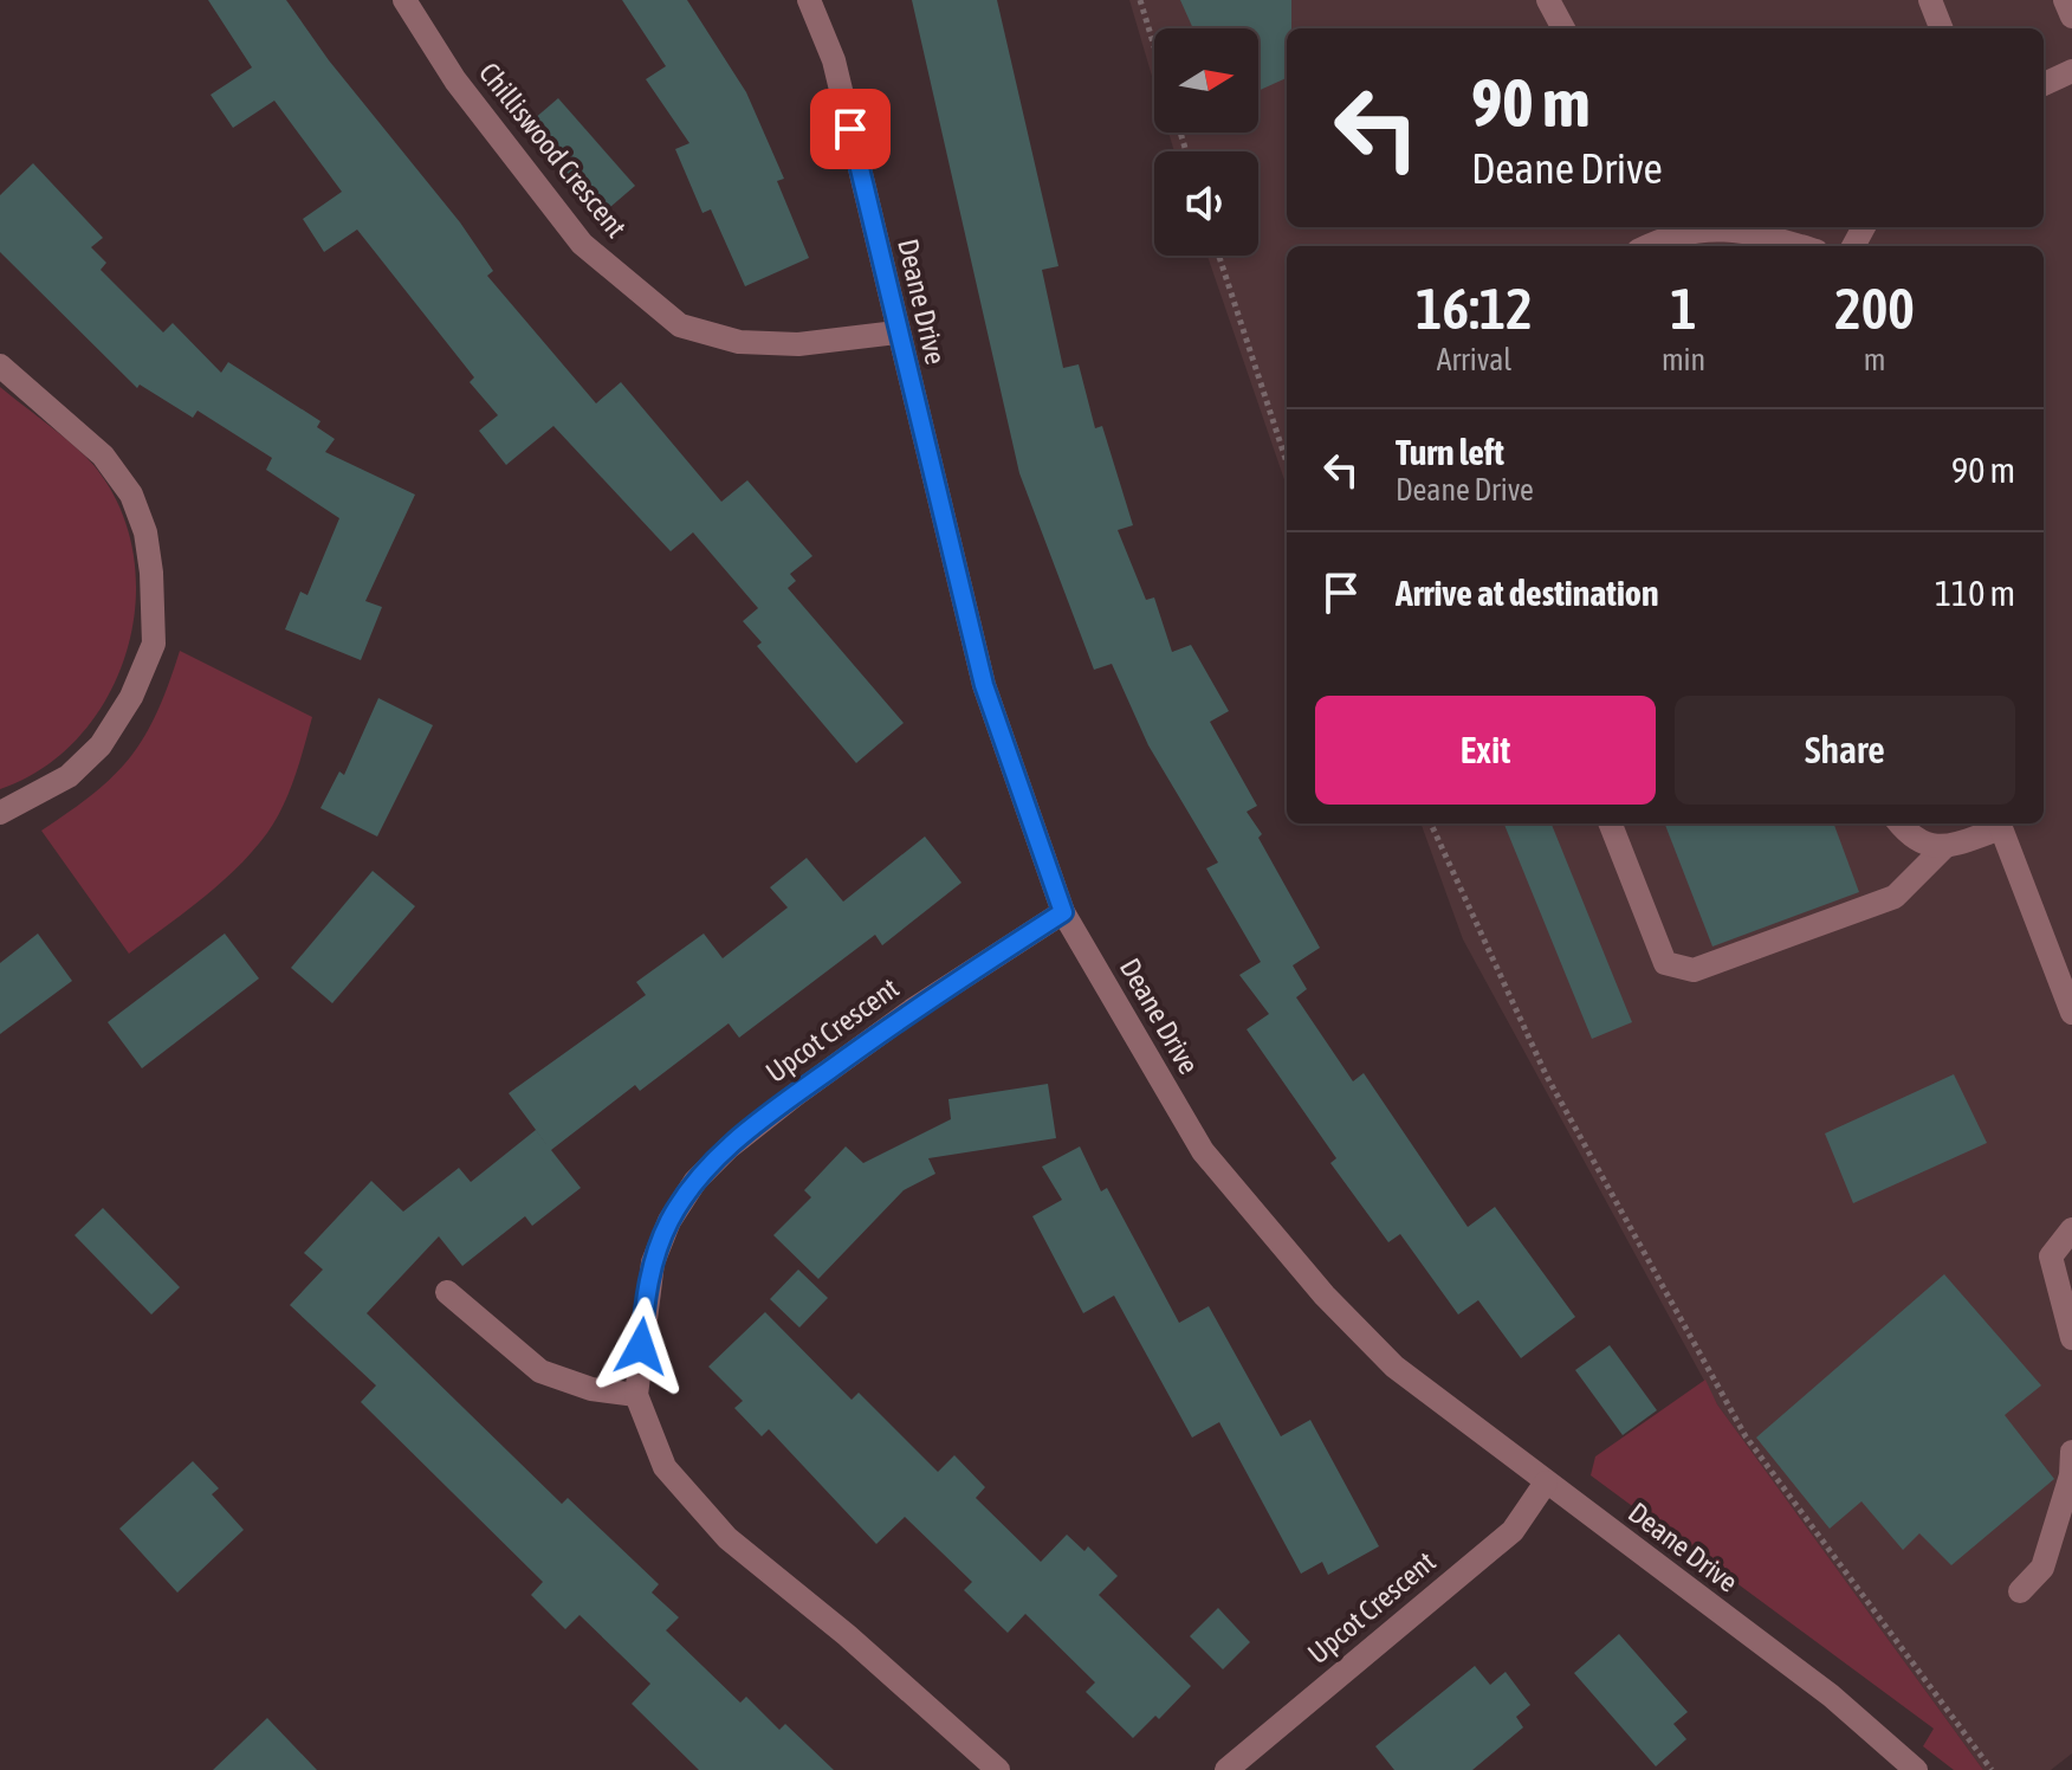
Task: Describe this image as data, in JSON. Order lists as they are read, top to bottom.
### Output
{
  "streets": {
    "street": ["Chilliswood Crescent", "Deane Drive", "Upcot Crescent"]
  },
  "crossings": [
    ["Chilliswood Crescent", "Deane Drive"],
    ["Deane Drive", "Upcot Crescent"]
  ],
  "north": "right",
  "page": {
    "turn": ["90 m", "Deane Drive"],
    "eta": [
      "16:12",
      "Arrival",
      "1",
      "min",
      "200",
      "m"
    ],
    "list": [
      {
        "name": "Turn left",
        "note": "Deane Drive",
        "value": "90 m"
      },
      {
        "name": "Arrive at destination",
        "value": "110 m"
      }
    ],
    "buttons": ["Exit", "Share"]
  }
}
